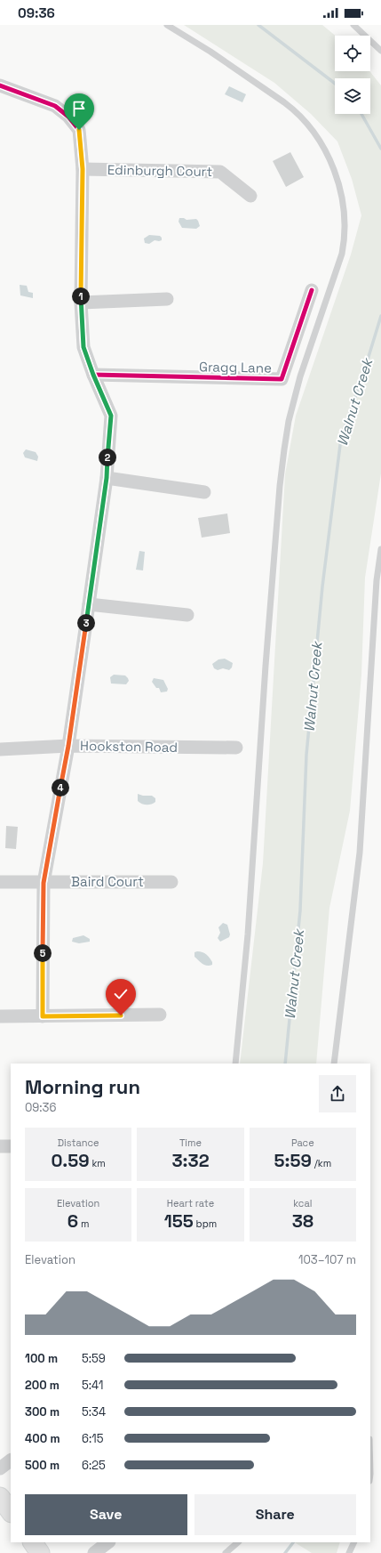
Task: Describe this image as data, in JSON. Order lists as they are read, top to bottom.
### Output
{
  "streets": {
    "street": [
      "Edinburgh Court",
      "Gragg Lane",
      "Hookston Road",
      "Baird Court"
    ]
  },
  "water": ["Walnut Creek"],
  "page": {
    "status": "09:36",
    "pins": [
      "1",
      "2",
      "3",
      "4",
      "5"
    ],
    "heading": ["Morning run", "09:36"],
    "stats": [
      ["Distance", "0.59 km"],
      ["Time", "3:32"],
      ["Pace", "5:59 /km"],
      ["Elevation", "6 m"],
      ["Heart rate", "155 bpm"],
      ["kcal", "38"]
    ],
    "chart": ["Elevation", "103–107 m"],
    "list": [
      {
        "name": "100 m",
        "note": "5:59"
      },
      {
        "name": "200 m",
        "note": "5:41"
      },
      {
        "name": "300 m",
        "note": "5:34"
      },
      {
        "name": "400 m",
        "note": "6:15"
      },
      {
        "name": "500 m",
        "note": "6:25"
      }
    ],
    "buttons": ["Save", "Share"]
  }
}
